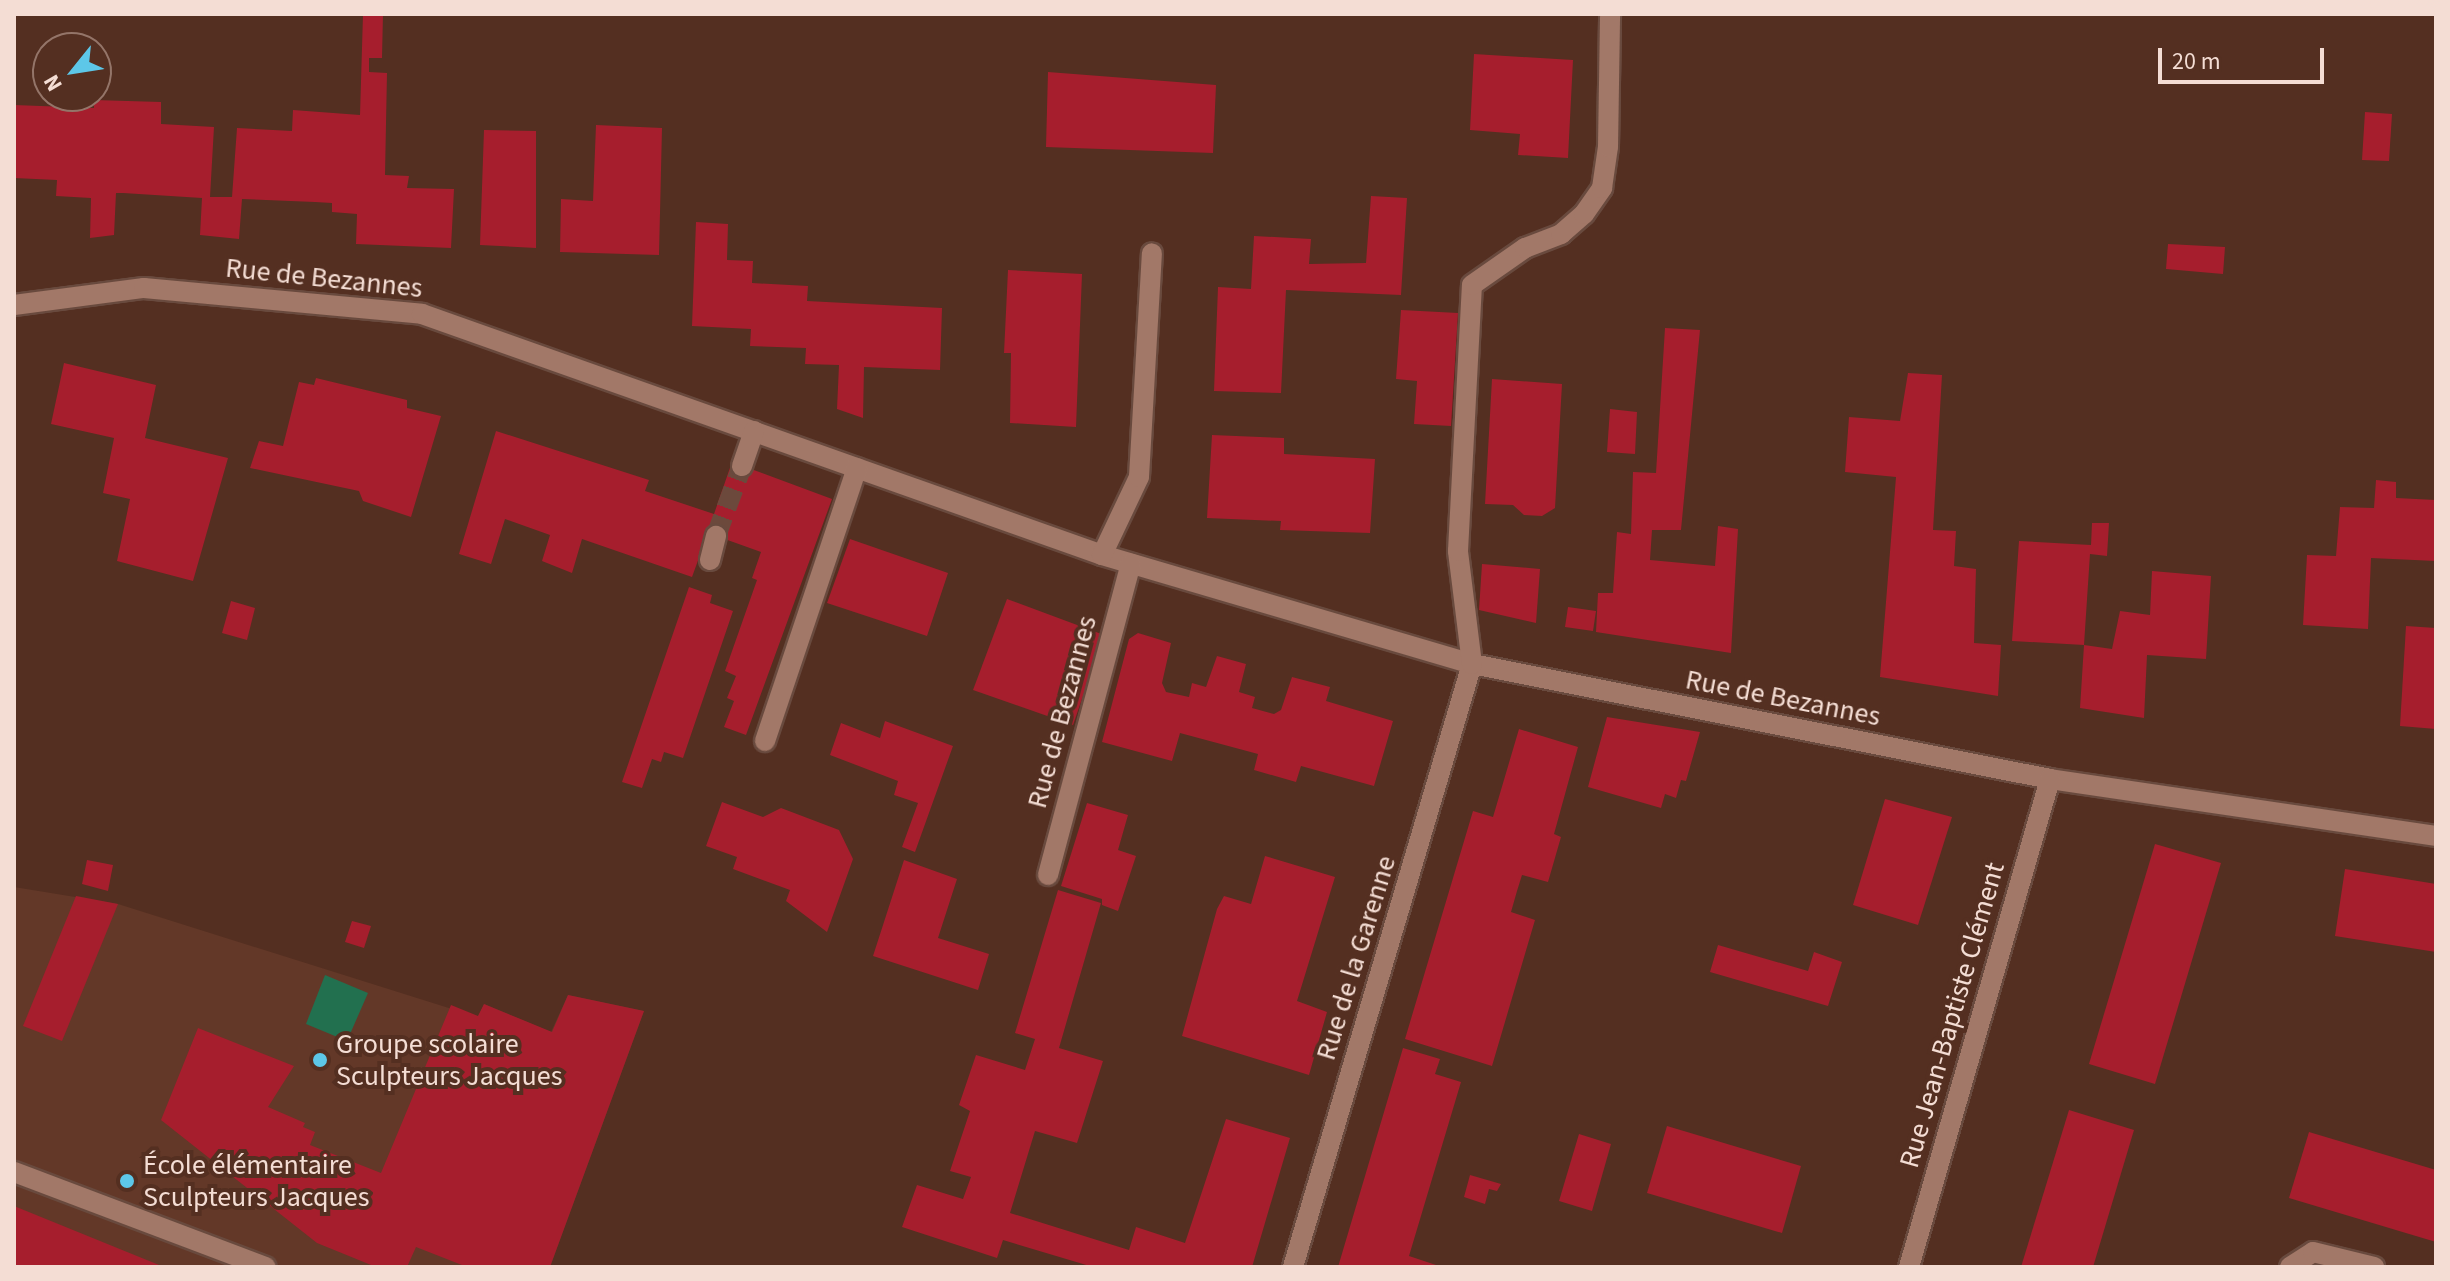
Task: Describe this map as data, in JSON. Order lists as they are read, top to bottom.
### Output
{
  "streets": {
    "street": ["Rue de Bezannes", "Rue de la Garenne", "Rue Jean-Baptiste Clément"]
  },
  "crossings": [
    ["Rue de Bezannes", "Rue de la Garenne"],
    ["Rue de Bezannes", "Rue Jean-Baptiste Clément"]
  ],
  "places": ["Groupe scolaire Sculpteurs Jacques", "École élémentaire Sculpteurs Jacques"],
  "scale_bar": "20 m",
  "north": "bottom left"
}
